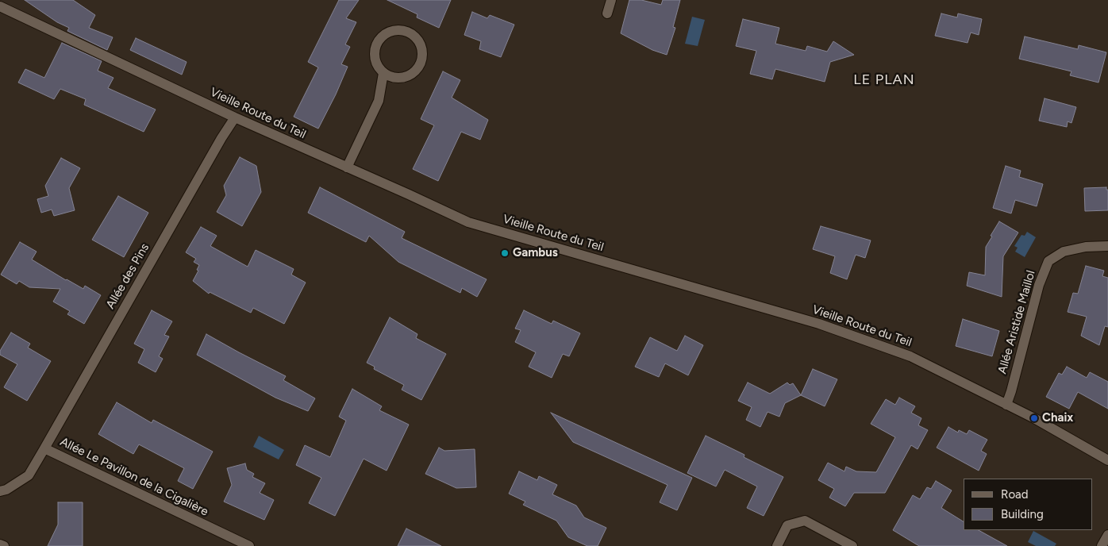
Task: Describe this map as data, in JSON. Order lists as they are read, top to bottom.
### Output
{
  "streets": {
    "street": [
      "Vieille Route du Teil",
      "Allée des Pins",
      "Allée Aristide Maillol",
      "Allée Le Pavillon de la Cigalière"
    ]
  },
  "crossings": [
    ["Vieille Route du Teil", "Allée des Pins"],
    ["Vieille Route du Teil", "Allée Aristide Maillol"],
    ["Allée des Pins", "Allée Le Pavillon de la Cigalière"]
  ],
  "districts": ["LE PLAN"],
  "places": ["Gambus", "Chaix"],
  "legend": ["Road", "Building"]
}
